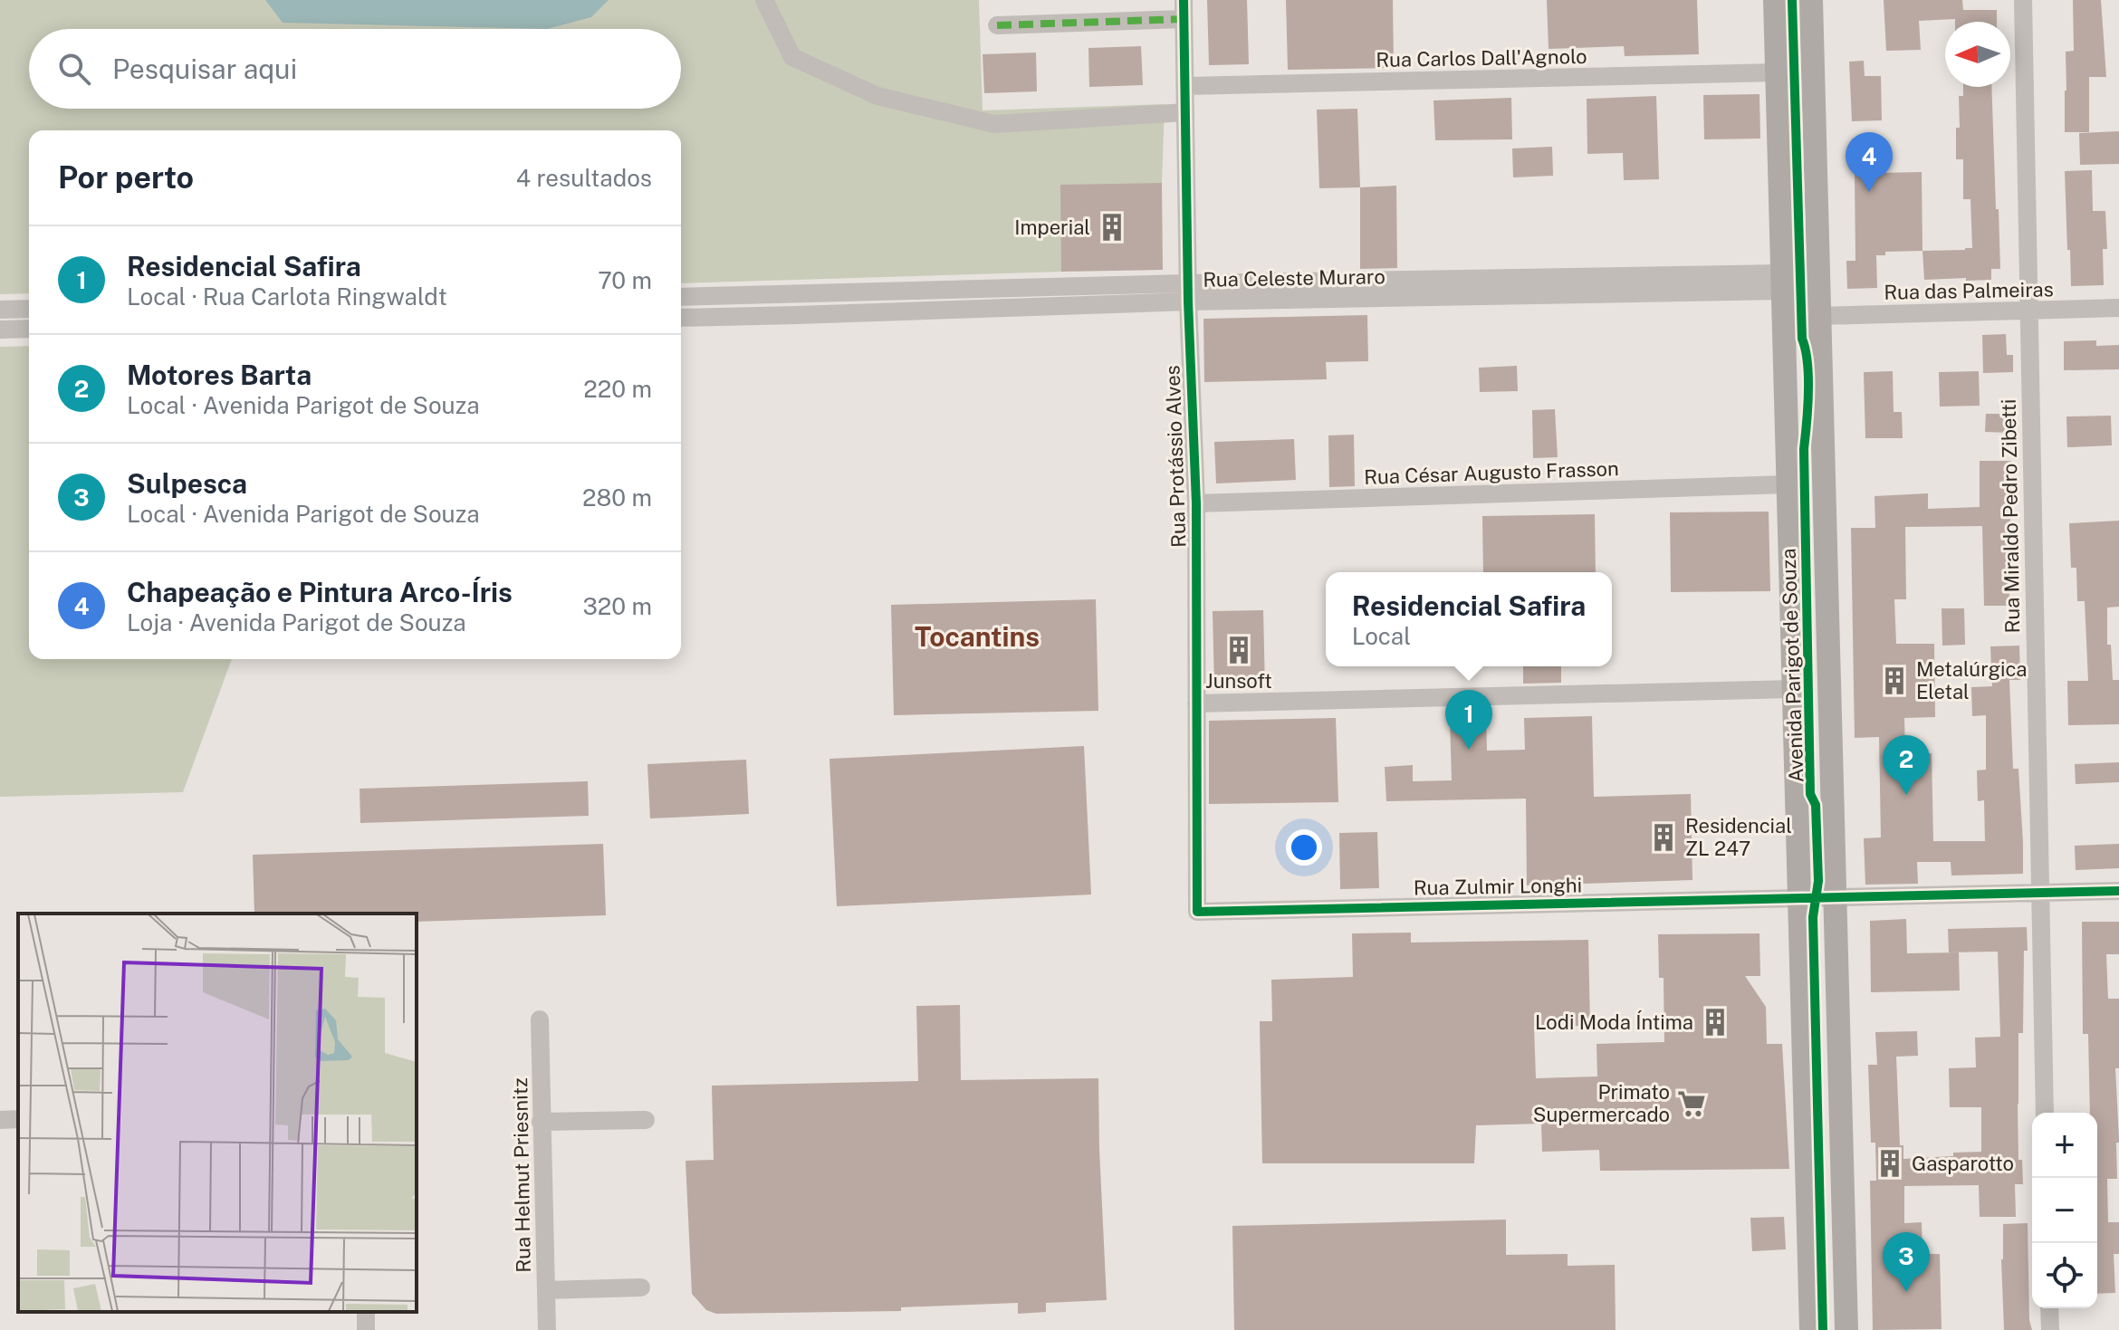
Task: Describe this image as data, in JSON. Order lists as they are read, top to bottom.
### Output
{
  "streets": {
    "main road": ["Avenida Parigot de Souza"],
    "street": [
      "Rua Carlos Dall'Agnolo",
      "Rua Celeste Muraro",
      "Rua das Palmeiras",
      "Rua Protássio Alves",
      "Rua César Augusto Frasson",
      "Rua Miraldo Pedro Zibetti",
      "Rua Zulmir Longhi",
      "Rua Helmut Priesnitz"
    ]
  },
  "crossings": [
    ["Rua Carlos Dall'Agnolo", "Rua Protássio Alves"],
    ["Rua Carlos Dall'Agnolo", "Avenida Parigot de Souza"],
    ["Rua Celeste Muraro", "Rua Protássio Alves"],
    ["Rua Celeste Muraro", "Avenida Parigot de Souza"],
    ["Rua das Palmeiras", "Rua Miraldo Pedro Zibetti"],
    ["Rua das Palmeiras", "Avenida Parigot de Souza"],
    ["Rua Protássio Alves", "Rua César Augusto Frasson"],
    ["Rua Protássio Alves", "Rua Zulmir Longhi"],
    ["Rua César Augusto Frasson", "Avenida Parigot de Souza"],
    ["Avenida Parigot de Souza", "Rua Zulmir Longhi"]
  ],
  "districts": ["Tocantins"],
  "places": {
    "building": [
      "Imperial",
      "Junsoft",
      "Metalúrgica Eletal",
      "Residencial ZL 247",
      "Lodi Moda Íntima",
      "Gasparotto"
    ],
    "supermarket": ["Primato Supermercado"]
  },
  "north": "left",
  "page": {
    "search": "Pesquisar aqui",
    "heading": ["Por perto", "4 resultados"],
    "pins": [
      "4",
      "1",
      "2",
      "3"
    ],
    "list": [
      {
        "mark": "1",
        "name": "Residencial Safira",
        "note": "Local · Rua Carlota Ringwaldt",
        "value": "70 m"
      },
      {
        "mark": "2",
        "name": "Motores Barta",
        "note": "Local · Avenida Parigot de Souza",
        "value": "220 m"
      },
      {
        "mark": "3",
        "name": "Sulpesca",
        "note": "Local · Avenida Parigot de Souza",
        "value": "280 m"
      },
      {
        "mark": "4",
        "name": "Chapeação e Pintura Arco-Íris",
        "note": "Loja · Avenida Parigot de Souza",
        "value": "320 m"
      }
    ],
    "popup": ["Residencial Safira", "Local"],
    "map_buttons": ["+", "−"]
  }
}
